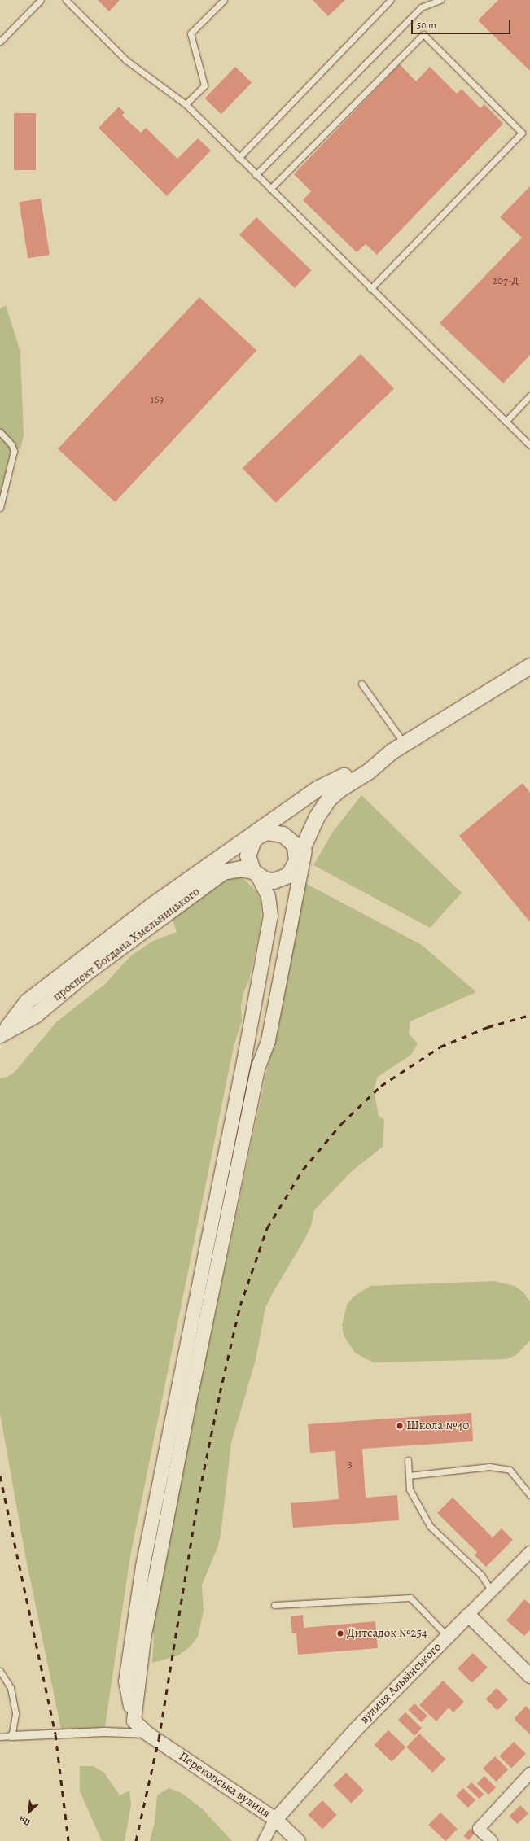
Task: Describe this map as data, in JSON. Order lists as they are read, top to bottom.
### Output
{
  "streets": {
    "main road": ["проспект Богдана Хмельницького"],
    "street": ["вулиця Альвінського", "Перекопська вулиця"]
  },
  "crossings": [
    ["вулиця Альвінського", "Перекопська вулиця"]
  ],
  "places": ["Школа №40", "Дитсадок №254"],
  "house_numbers": ["207-Д", "169", "3"],
  "scale_bar": "50 m",
  "north": "bottom left"
}
